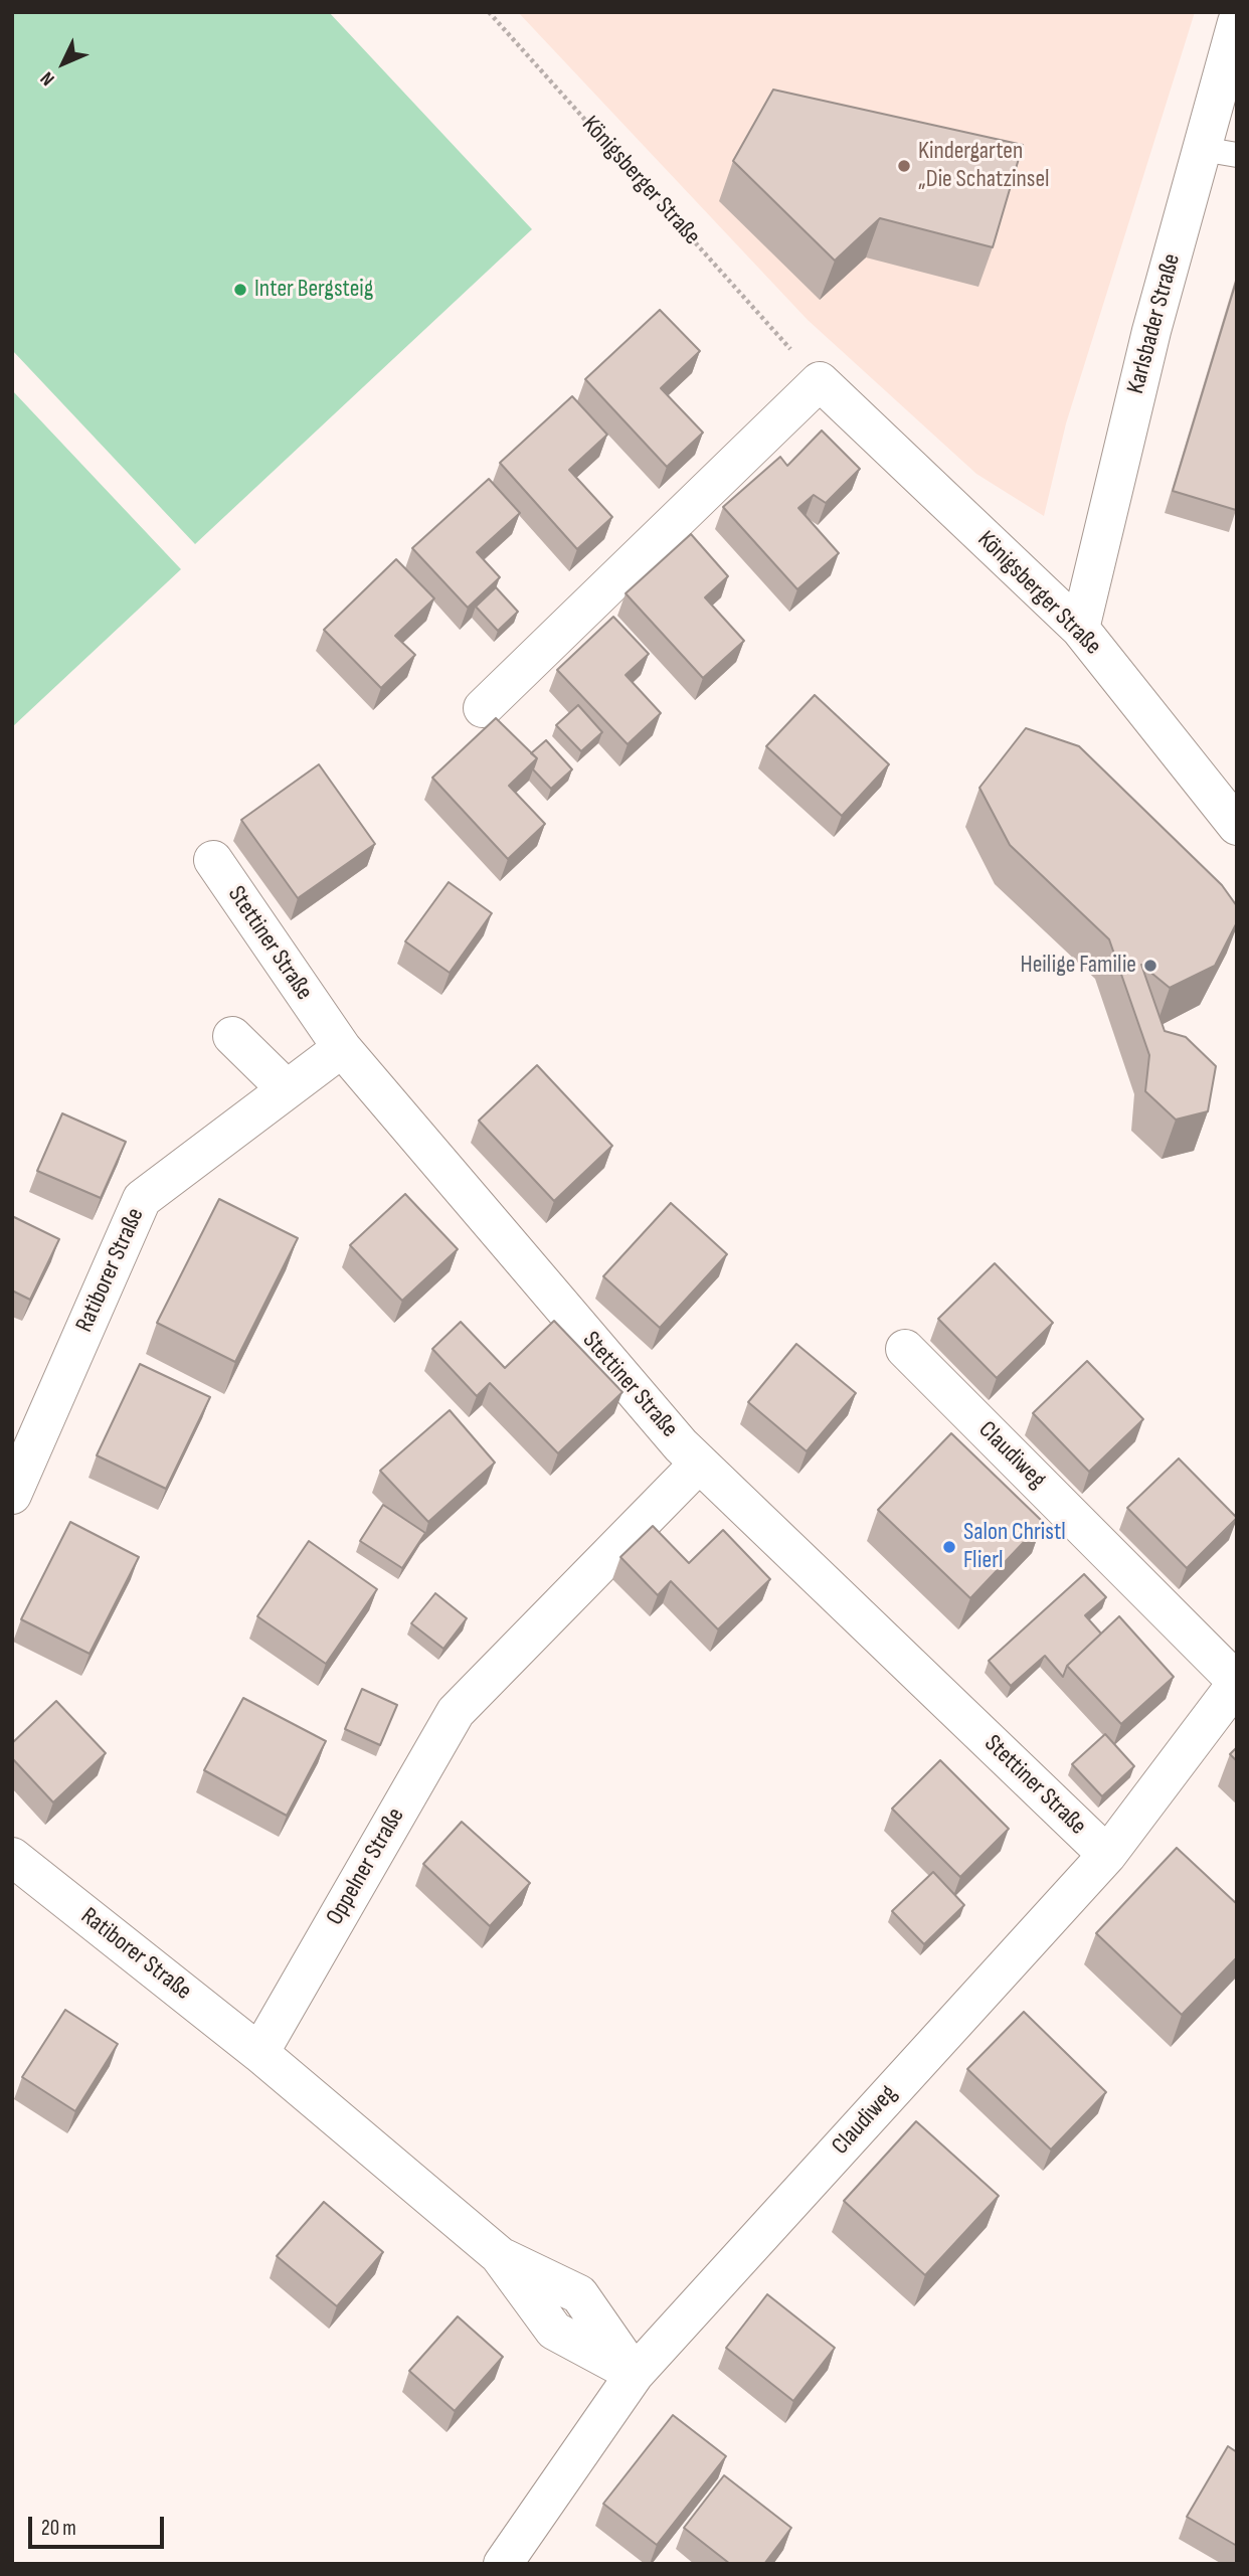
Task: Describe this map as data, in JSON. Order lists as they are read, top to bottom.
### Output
{
  "streets": {
    "street": [
      "Königsberger Straße",
      "Karlsbader Straße",
      "Stettiner Straße",
      "Ratiborer Straße",
      "Claudiweg",
      "Oppelner Straße"
    ]
  },
  "crossings": [
    ["Königsberger Straße", "Karlsbader Straße"],
    ["Stettiner Straße", "Ratiborer Straße"],
    ["Stettiner Straße", "Claudiweg"],
    ["Stettiner Straße", "Oppelner Straße"],
    ["Ratiborer Straße", "Oppelner Straße"]
  ],
  "places": [
    "Kindergarten „Die Schatzinsel",
    "Inter Bergsteig",
    "Heilige Familie",
    "Salon Christl Flierl"
  ],
  "scale_bar": "20 m",
  "north": "bottom left"
}
